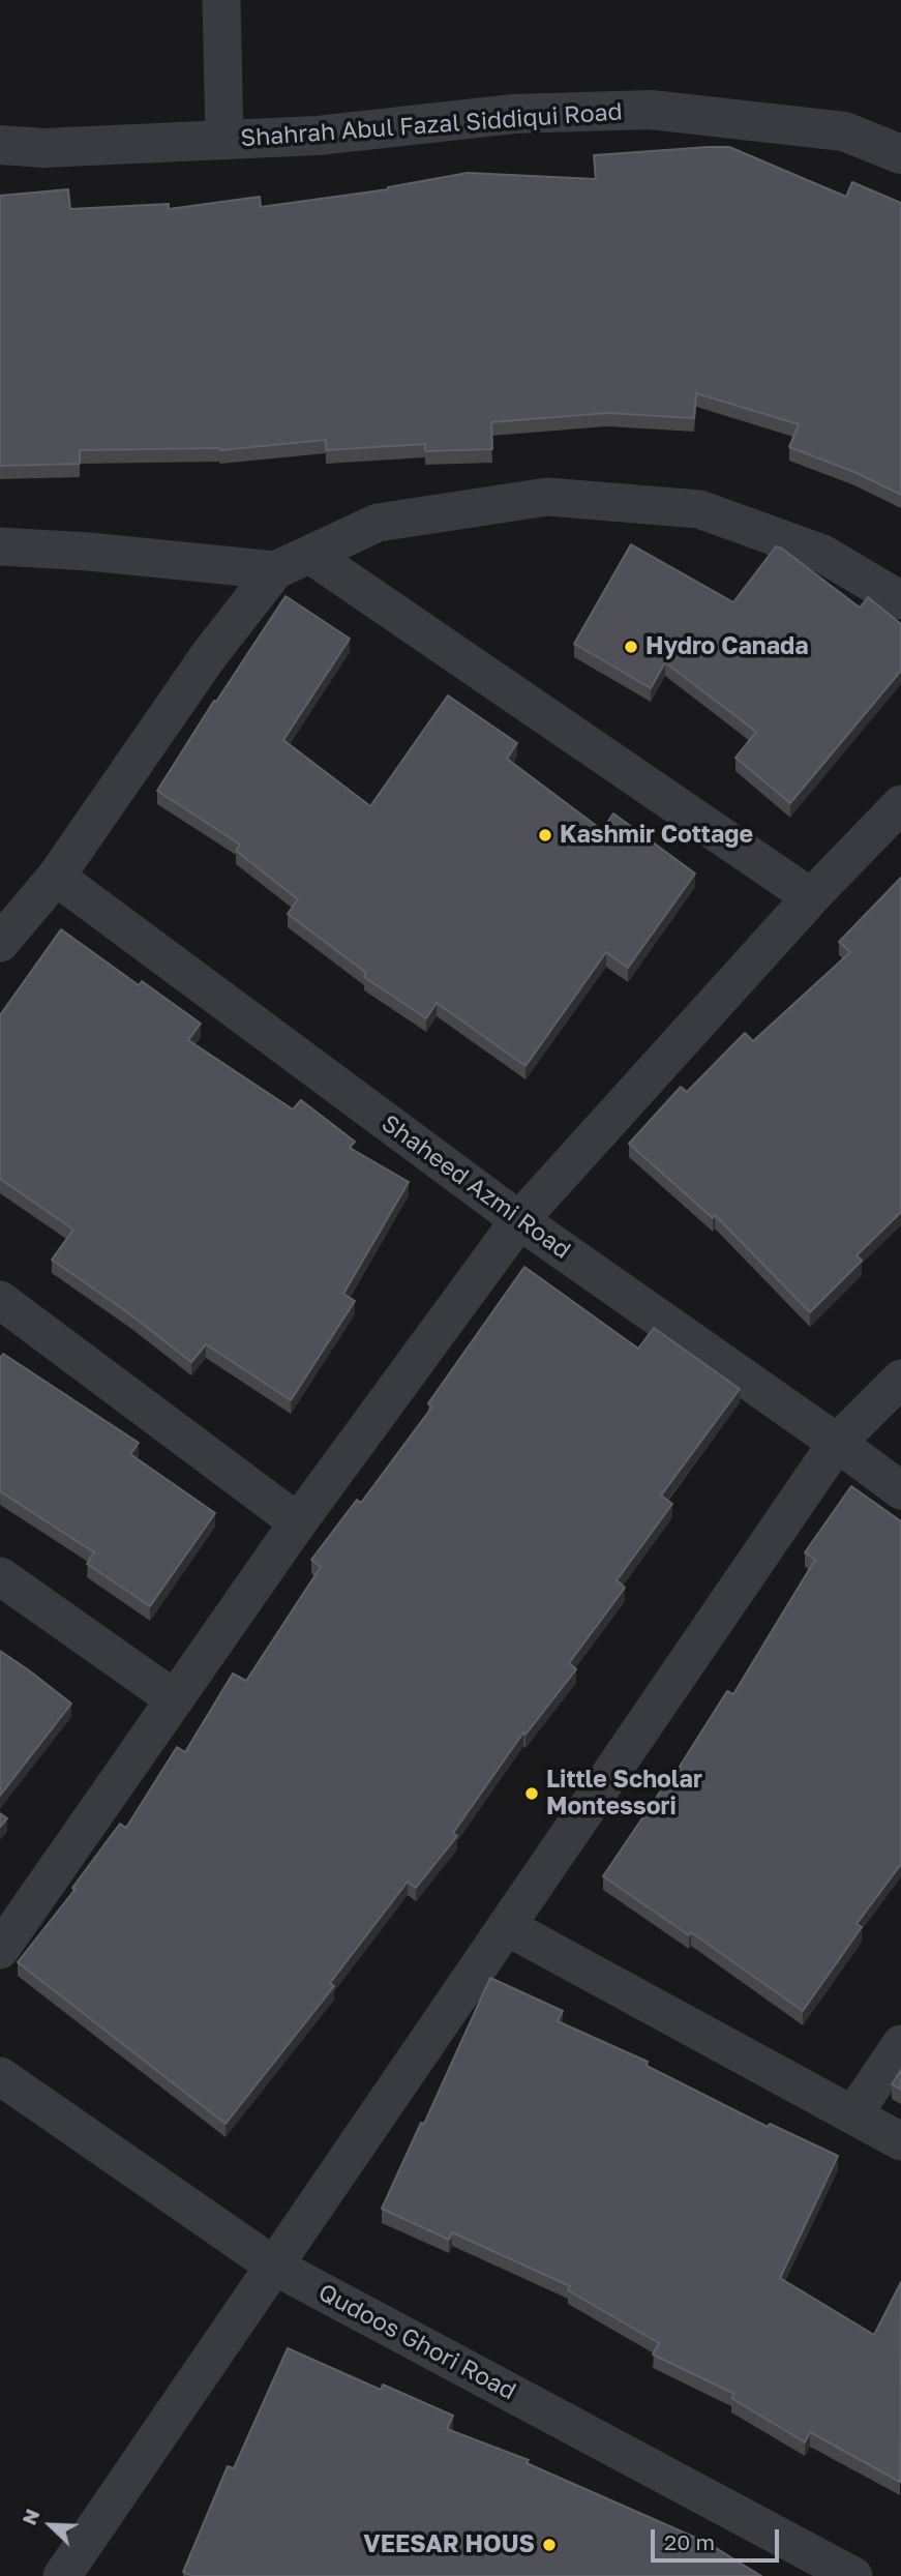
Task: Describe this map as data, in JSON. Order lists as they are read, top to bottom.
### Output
{
  "streets": {
    "street": ["Shahrah Abul Fazal Siddiqui Road", "Shaheed Azmi Road", "Qudoos Ghori Road"]
  },
  "places": [
    "Hydro Canada",
    "Kashmir Cottage",
    "Little Scholar Montessori",
    "VEESAR HOUS"
  ],
  "scale_bar": "20 m",
  "north": "top left"
}
